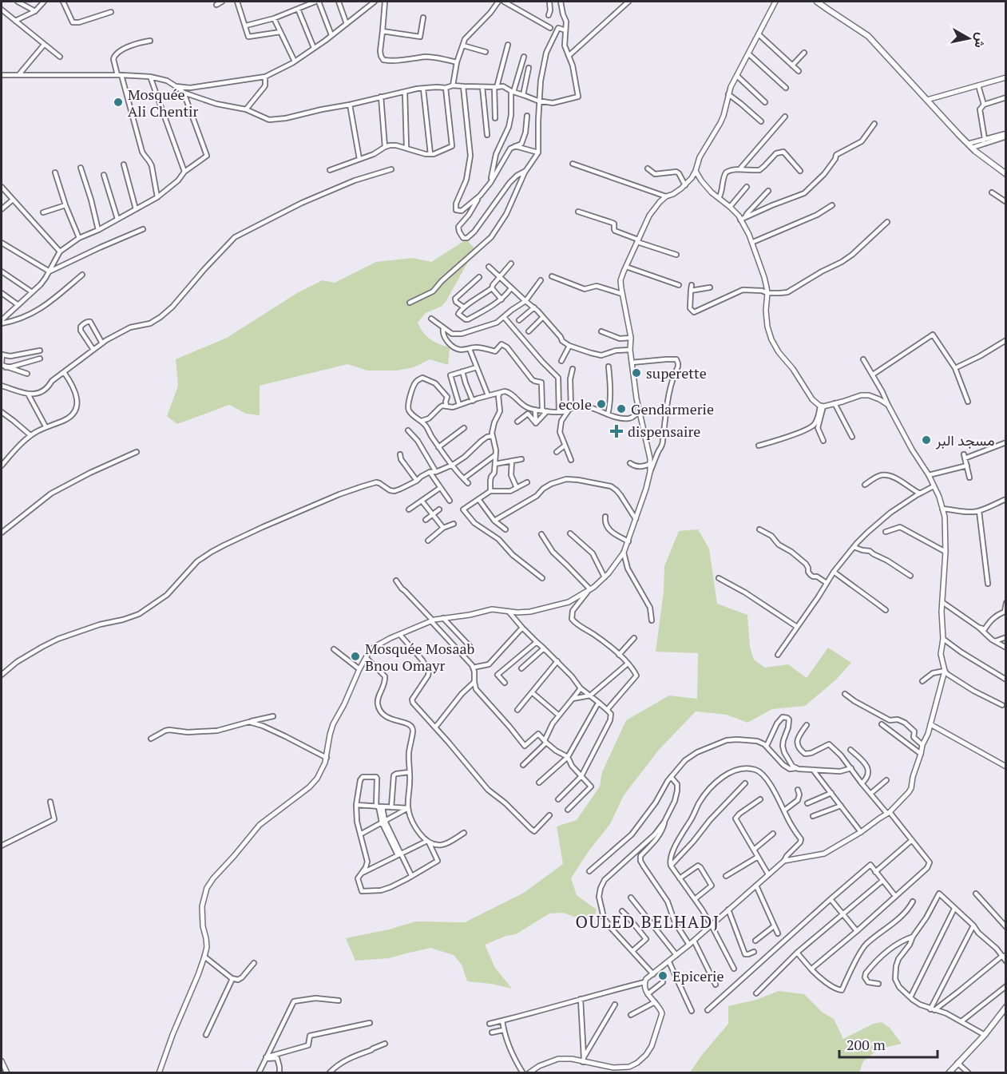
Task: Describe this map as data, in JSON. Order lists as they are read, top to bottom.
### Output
{
  "districts": ["OULED BELHADJ"],
  "places": {
    "other": [
      "Mosquée Ali Chentir",
      "superette",
      "ecole",
      "Gendarmerie",
      "مسجد البر",
      "Mosquée Mosaab Bnou Omayr",
      "Epicerie"
    ],
    "health": ["dispensaire"]
  },
  "scale_bar": "200 m",
  "north": "right"
}
